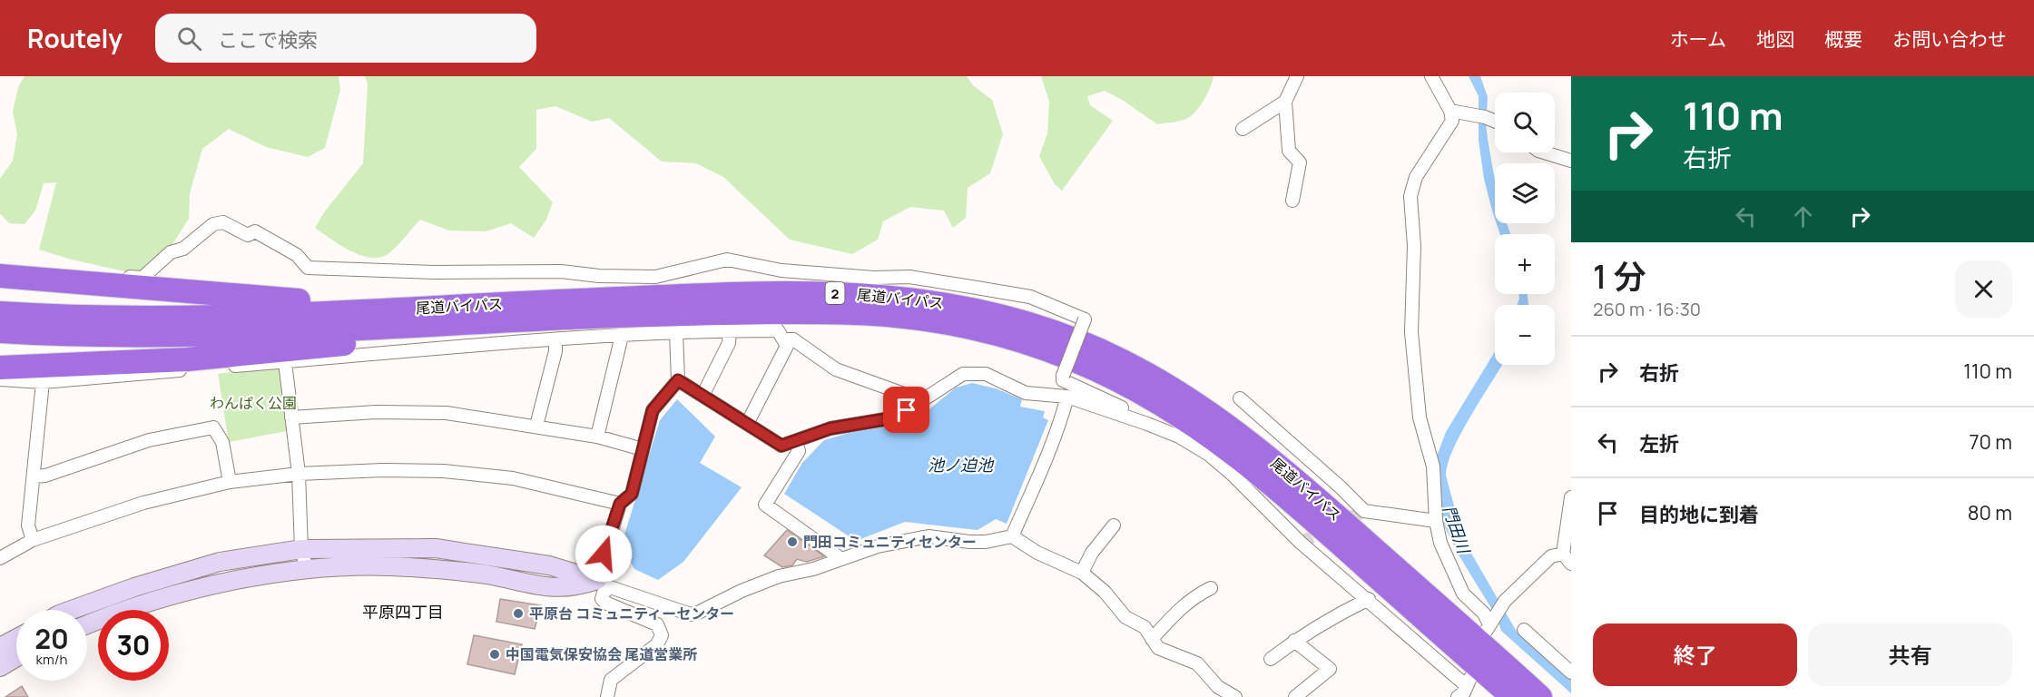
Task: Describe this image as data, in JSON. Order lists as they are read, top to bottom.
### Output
{
  "streets": {
    "highway": ["2", "尾道バイパス"]
  },
  "districts": ["平原四丁目"],
  "water": ["池ノ迫池", "門田川"],
  "parks": ["わんぱく公園"],
  "places": ["門田コミュニティセンター", "平原台 コミュニティーセンター", "中国電気保安協会 尾道営業所"],
  "page": {
    "header": "Routely",
    "search": "ここで検索",
    "nav": [
      "ホーム",
      "地図",
      "概要",
      "お問い合わせ"
    ],
    "turn": ["110 m", "右折"],
    "map_buttons": ["+", "−"],
    "heading": ["1 分", "260 m · 16:30"],
    "list": [
      {
        "name": "右折",
        "value": "110 m"
      },
      {
        "name": "左折",
        "value": "70 m"
      },
      {
        "name": "目的地に到着",
        "value": "80 m"
      }
    ],
    "speed": "20 km/h",
    "limit": "30",
    "buttons": ["終了", "共有"]
  }
}
